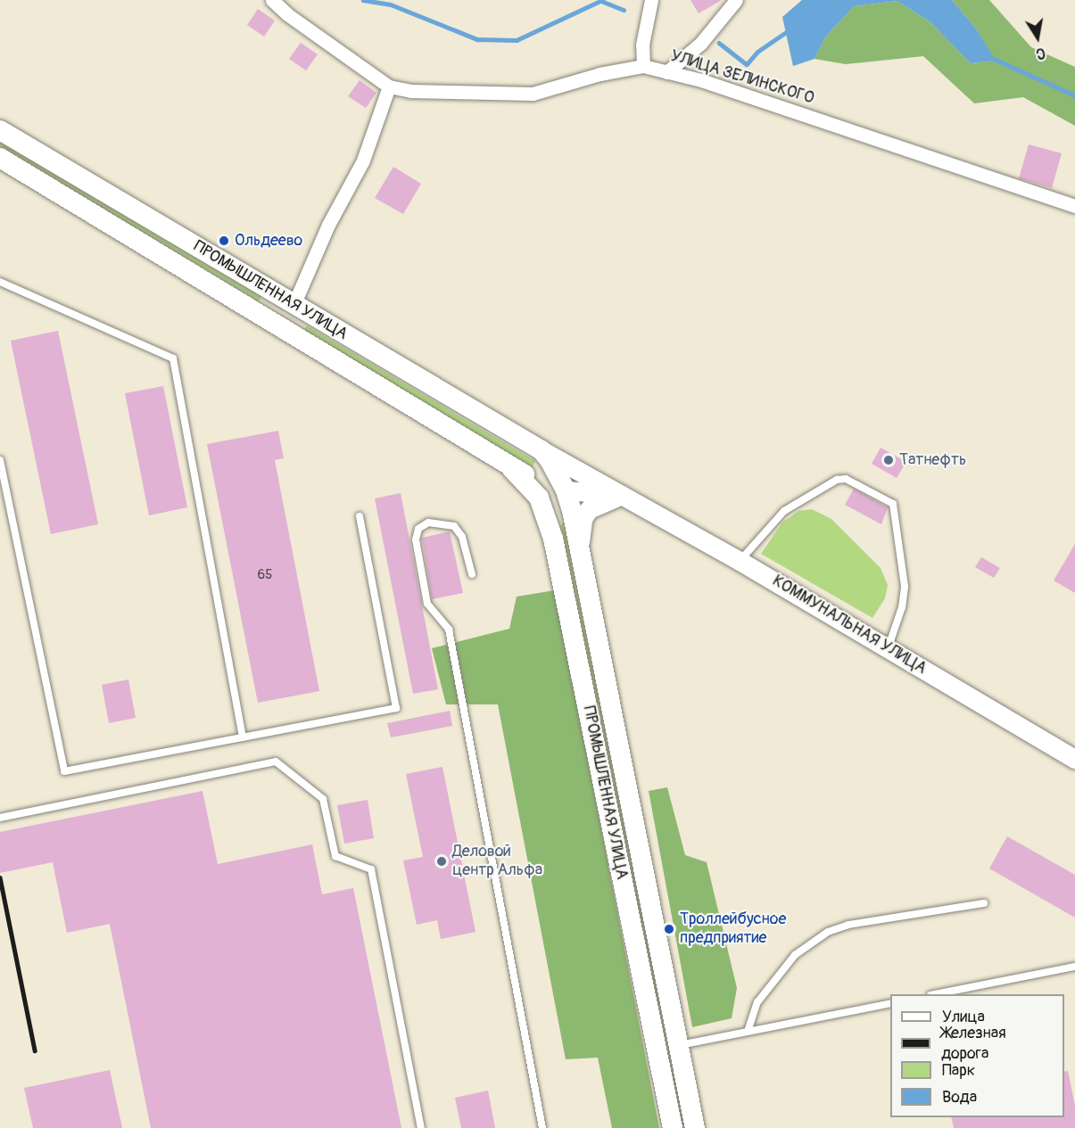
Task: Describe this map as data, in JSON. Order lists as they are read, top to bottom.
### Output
{
  "streets": {
    "main road": ["ПРОМЫШЛЕННАЯ УЛИЦА", "КОММУНАЛЬНАЯ УЛИЦА"],
    "street": ["УЛИЦА ЗЕЛИНСКОГО"]
  },
  "crossings": [
    ["ПРОМЫШЛЕННАЯ УЛИЦА", "КОММУНАЛЬНАЯ УЛИЦА"]
  ],
  "places": [
    "Ольдеево",
    "Татнефть",
    "Деловой центр Альфа",
    "Троллейбусное предприятие"
  ],
  "house_numbers": ["65"],
  "legend": [
    "Улица",
    "Железная дорога",
    "Парк",
    "Вода"
  ],
  "north": "bottom"
}
